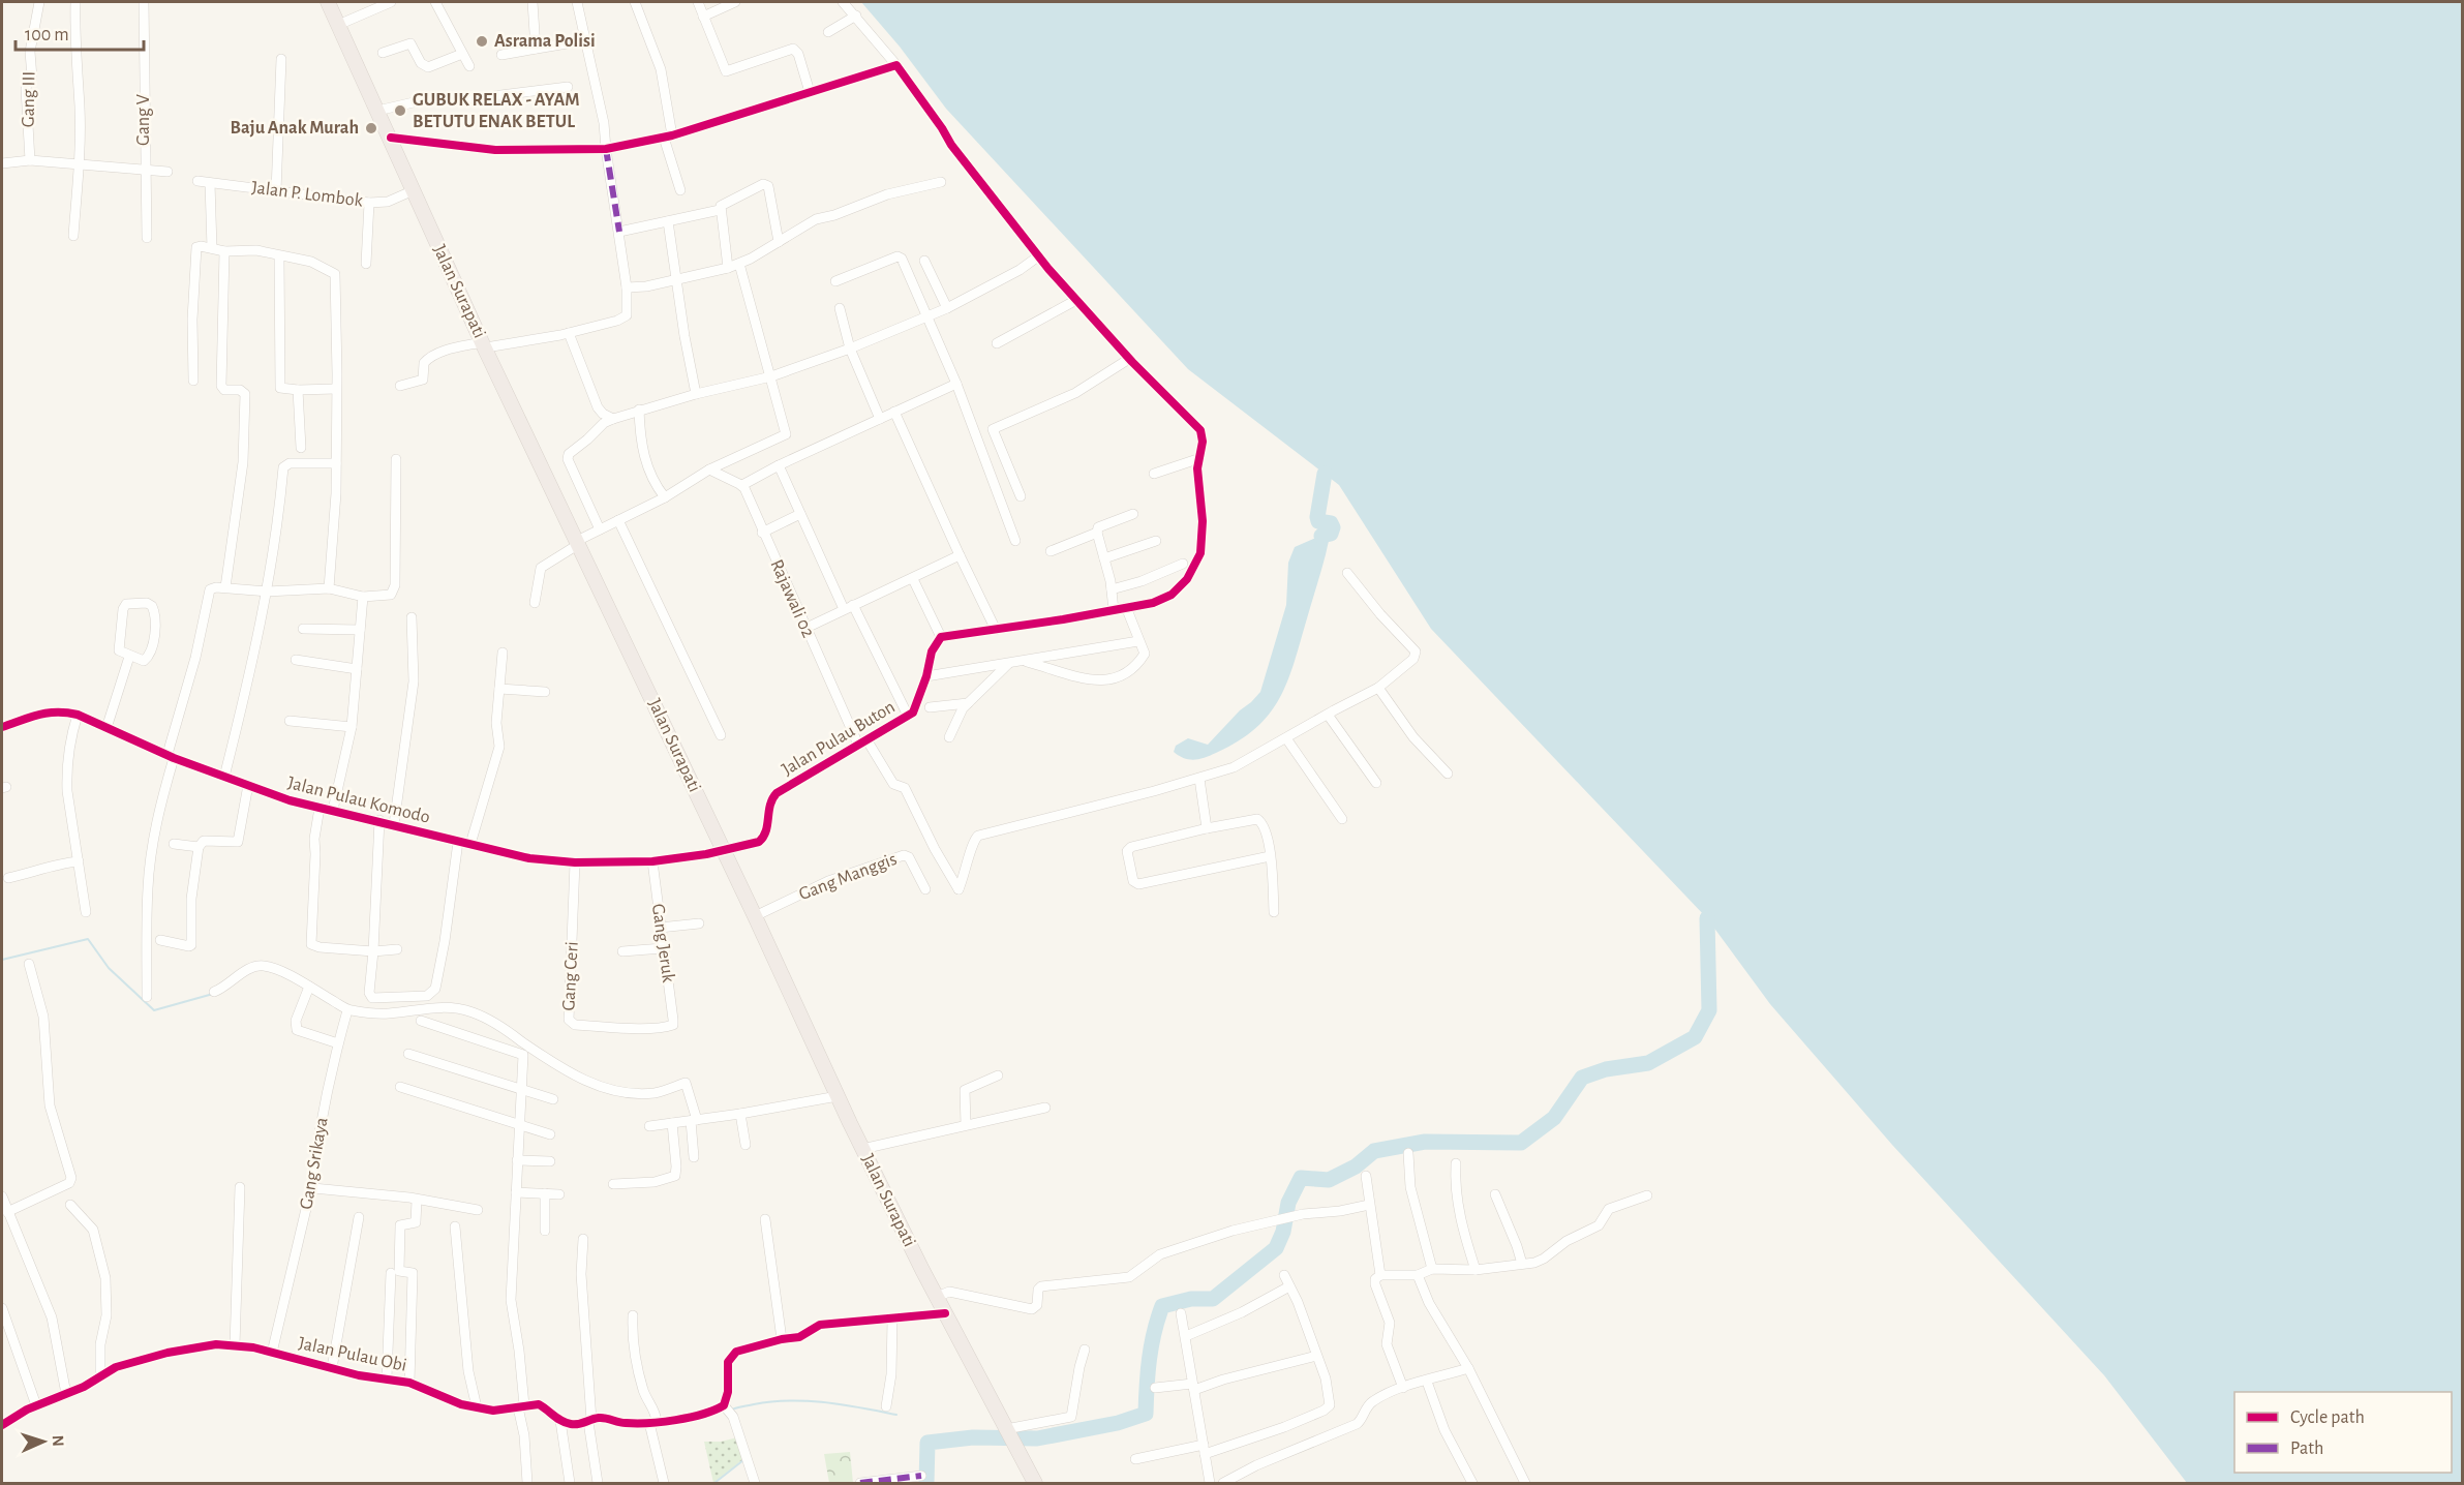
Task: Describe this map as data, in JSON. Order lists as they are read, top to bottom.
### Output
{
  "streets": {
    "highway": ["Jalan Surapati"],
    "street": [
      "Gang III",
      "Gang V",
      "Jalan P. Lombok",
      "Rajawali 02",
      "Jalan Pulau Buton",
      "Jalan Pulau Komodo",
      "Gang Manggis",
      "Gang Jeruk",
      "Gang Ceri",
      "Gang Srikaya",
      "Jalan Pulau Obi"
    ]
  },
  "crossings": [
    ["Jalan P. Lombok", "Jalan Surapati"],
    ["Jalan Surapati", "Jalan Pulau Buton"],
    ["Jalan Surapati", "Jalan Pulau Komodo"],
    ["Jalan Surapati", "Gang Manggis"],
    ["Rajawali 02", "Jalan Pulau Buton"],
    ["Jalan Pulau Buton", "Jalan Pulau Komodo"],
    ["Jalan Pulau Komodo", "Gang Jeruk"],
    ["Jalan Pulau Komodo", "Gang Ceri"],
    ["Gang Jeruk", "Gang Ceri"],
    ["Gang Srikaya", "Jalan Pulau Obi"]
  ],
  "places": ["Asrama Polisi", "GUBUK RELAX - AYAM BETUTU ENAK BETUL", "Baju Anak Murah"],
  "legend": ["Cycle path", "Path"],
  "scale_bar": "100 m",
  "north": "right"
}
